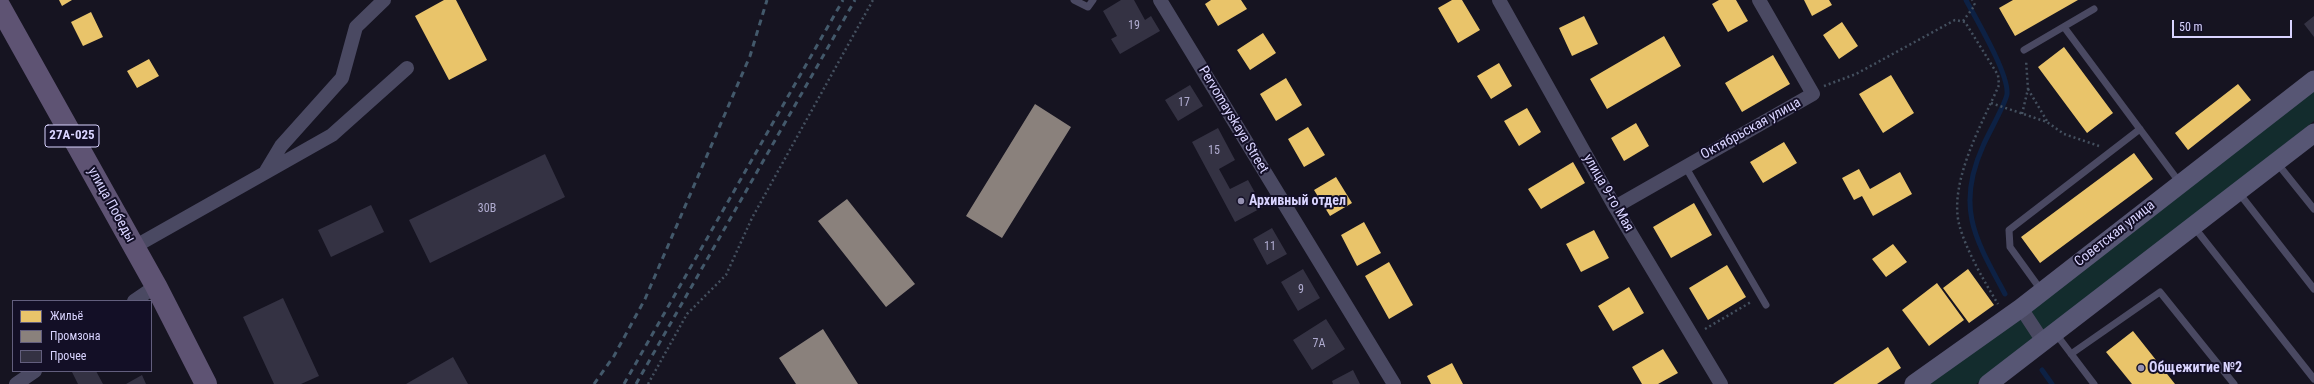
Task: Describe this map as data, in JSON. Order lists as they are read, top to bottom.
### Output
{
  "streets": {
    "main road": ["27А-025", "улица Победы", "Советская улица"],
    "street": ["Pervomayskaya Street", "Октябрьская улица", "улица 9-го Мая"]
  },
  "crossings": [
    ["Октябрьская улица", "улица 9-го Мая"]
  ],
  "places": ["Архивный отдел", "Общежитие №2"],
  "house_numbers": [
    "19",
    "17",
    "15",
    "30В",
    "11",
    "9",
    "7А"
  ],
  "legend": ["Жильё", "Промзона", "Прочее"],
  "scale_bar": "50 m"
}
